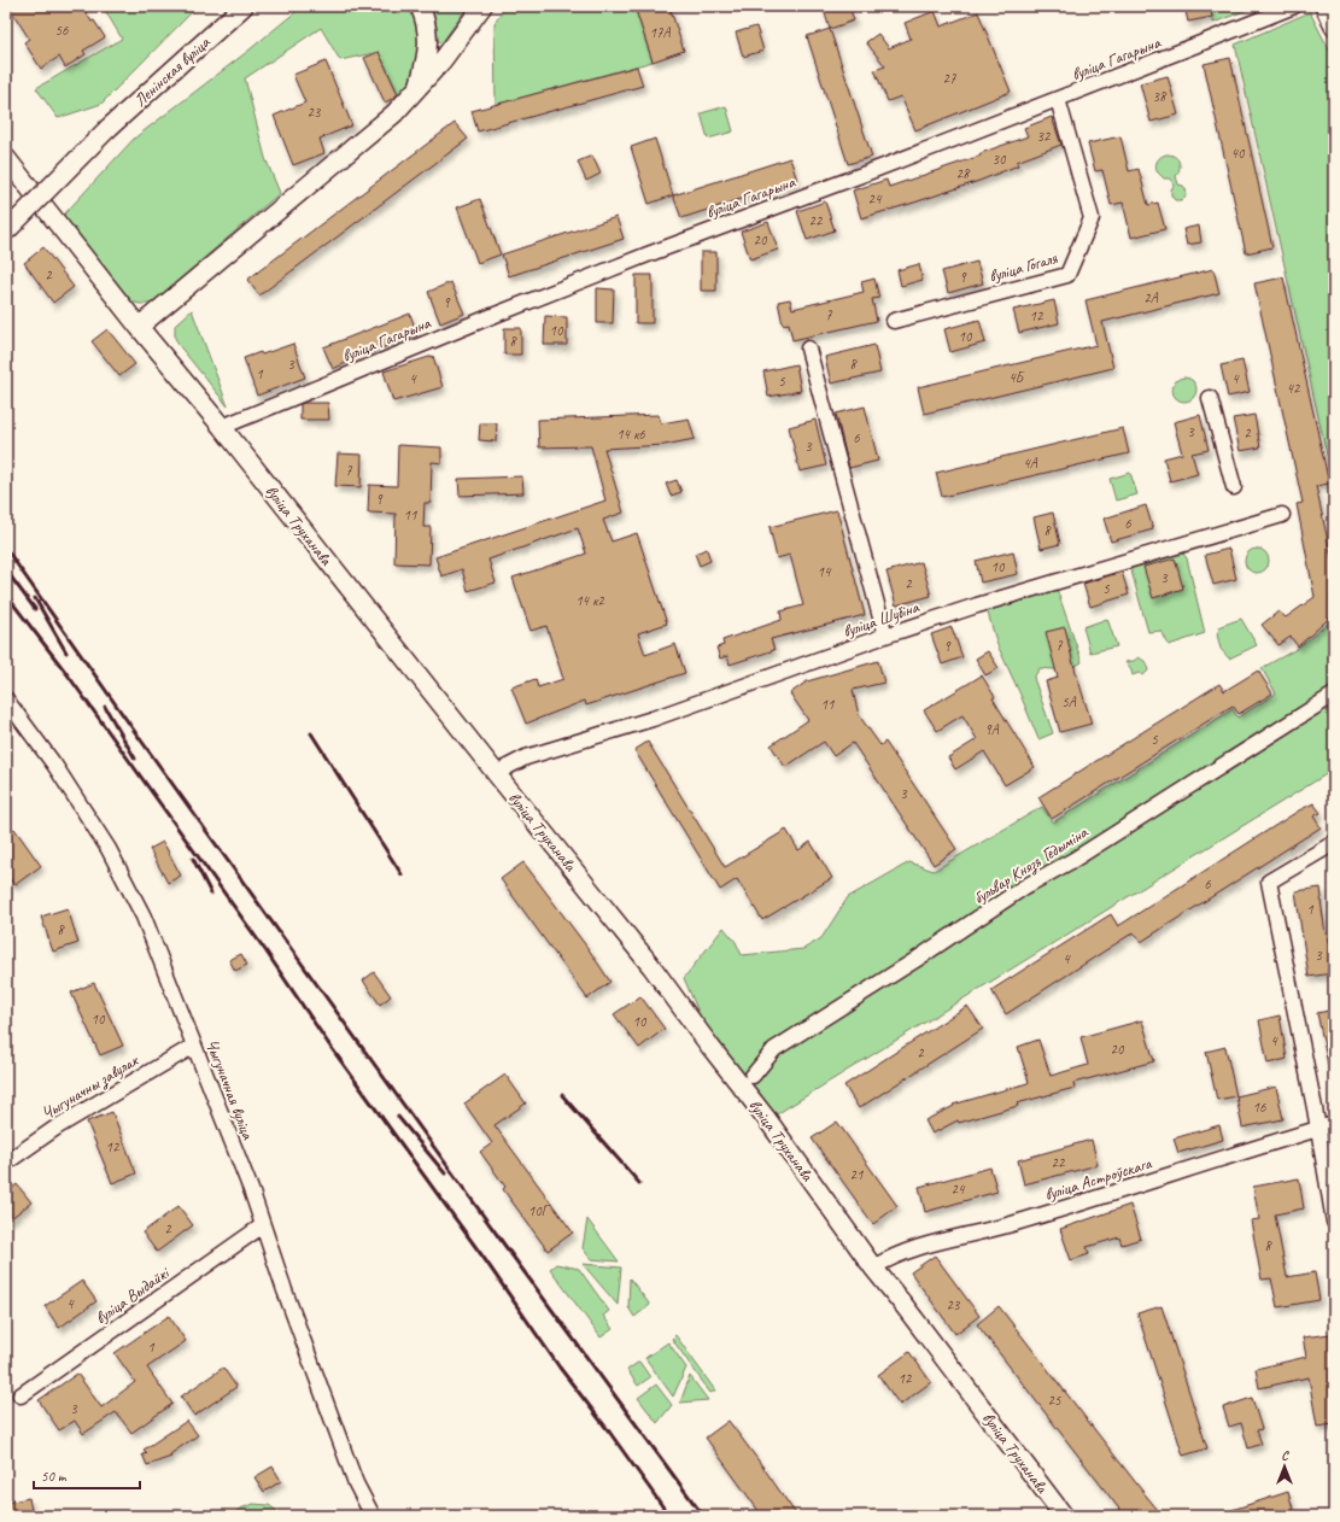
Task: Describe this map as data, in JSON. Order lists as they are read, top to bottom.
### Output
{
  "streets": {
    "main road": ["Ленінская вуліца", "вуліца Труханава"],
    "street": [
      "вуліца Гагарына",
      "вуліца Гогаля",
      "вуліца Шубіна",
      "бульвар Князя Гедыміна",
      "Чыгуначны завулак",
      "Чыгуначная вуліца",
      "вуліца Астроўскага",
      "вуліца Выдайкі"
    ]
  },
  "crossings": [
    ["вуліца Гагарына", "вуліца Гогаля"],
    ["вуліца Гагарына", "вуліца Труханава"],
    ["вуліца Труханава", "вуліца Шубіна"],
    ["вуліца Труханава", "вуліца Астроўскага"],
    ["Чыгуначны завулак", "Чыгуначная вуліца"],
    ["Чыгуначная вуліца", "вуліца Выдайкі"]
  ],
  "house_numbers": [
    "56",
    "17А",
    "27",
    "38",
    "23",
    "32",
    "40",
    "30",
    "28",
    "24",
    "22",
    "20",
    "2",
    "9",
    "2А",
    "9",
    "7",
    "12",
    "10",
    "10",
    "8",
    "3",
    "8",
    "1",
    "4Б",
    "4",
    "4",
    "5",
    "42",
    "3",
    "2",
    "14 к6",
    "6",
    "3",
    "4А",
    "7",
    "9",
    "11",
    "6",
    "8",
    "10",
    "14",
    "3",
    "2",
    "5",
    "14 к2",
    "7",
    "9",
    "5А",
    "11",
    "9А",
    "5",
    "3",
    "6",
    "1",
    "8",
    "3",
    "4",
    "10",
    "10",
    "4",
    "20",
    "2",
    "16",
    "12",
    "22",
    "21",
    "24",
    "10Г",
    "2",
    "8",
    "4",
    "23",
    "1",
    "12",
    "25",
    "3"
  ],
  "scale_bar": "50 m",
  "north": "top"
}
